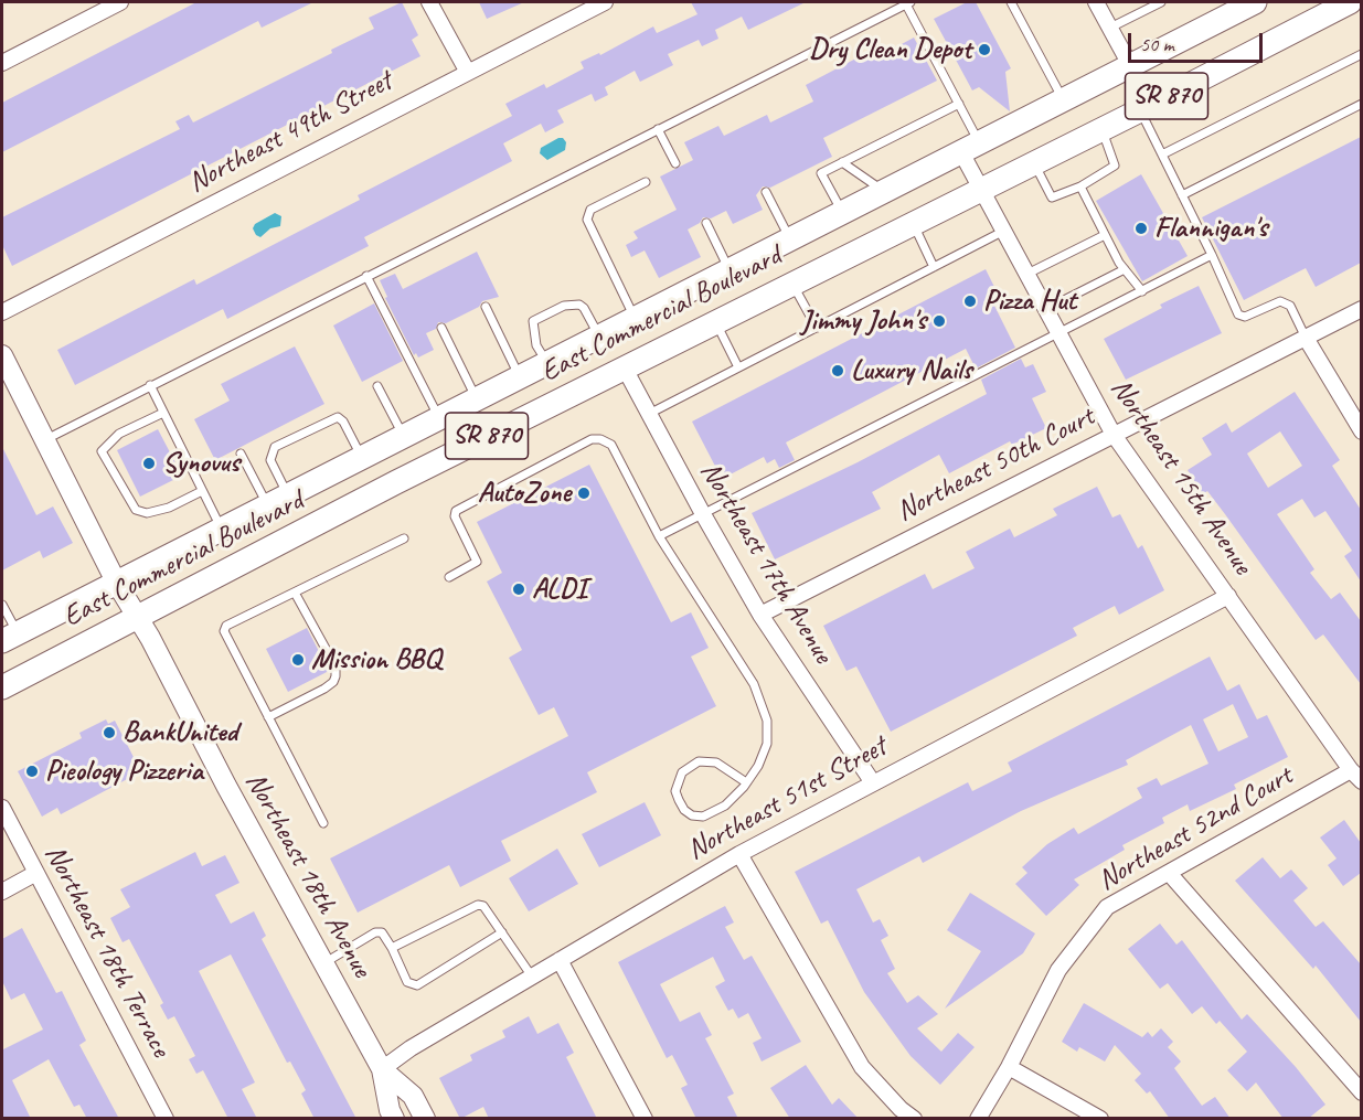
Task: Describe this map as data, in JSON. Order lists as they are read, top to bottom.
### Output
{
  "streets": {
    "main road": ["SR 870", "East Commercial Boulevard"],
    "street": [
      "Northeast 49th Street",
      "Northeast 50th Court",
      "Northeast 15th Avenue",
      "Northeast 17th Avenue",
      "Northeast 51st Street",
      "Northeast 52nd Court",
      "Northeast 18th Avenue",
      "Northeast 18th Terrace"
    ]
  },
  "crossings": [
    ["East Commercial Boulevard", "Northeast 15th Avenue"],
    ["East Commercial Boulevard", "Northeast 17th Avenue"],
    ["East Commercial Boulevard", "Northeast 18th Avenue"],
    ["Northeast 50th Court", "Northeast 15th Avenue"],
    ["Northeast 50th Court", "Northeast 17th Avenue"],
    ["Northeast 15th Avenue", "Northeast 51st Street"],
    ["Northeast 15th Avenue", "Northeast 52nd Court"],
    ["Northeast 17th Avenue", "Northeast 51st Street"],
    ["Northeast 51st Street", "Northeast 18th Avenue"]
  ],
  "places": [
    "Dry Clean Depot",
    "Flannigan's",
    "Pizza Hut",
    "Jimmy John's",
    "Luxury Nails",
    "Synovus",
    "AutoZone",
    "ALDI",
    "Mission BBQ",
    "BankUnited",
    "Pieology Pizzeria"
  ],
  "scale_bar": "50 m"
}
